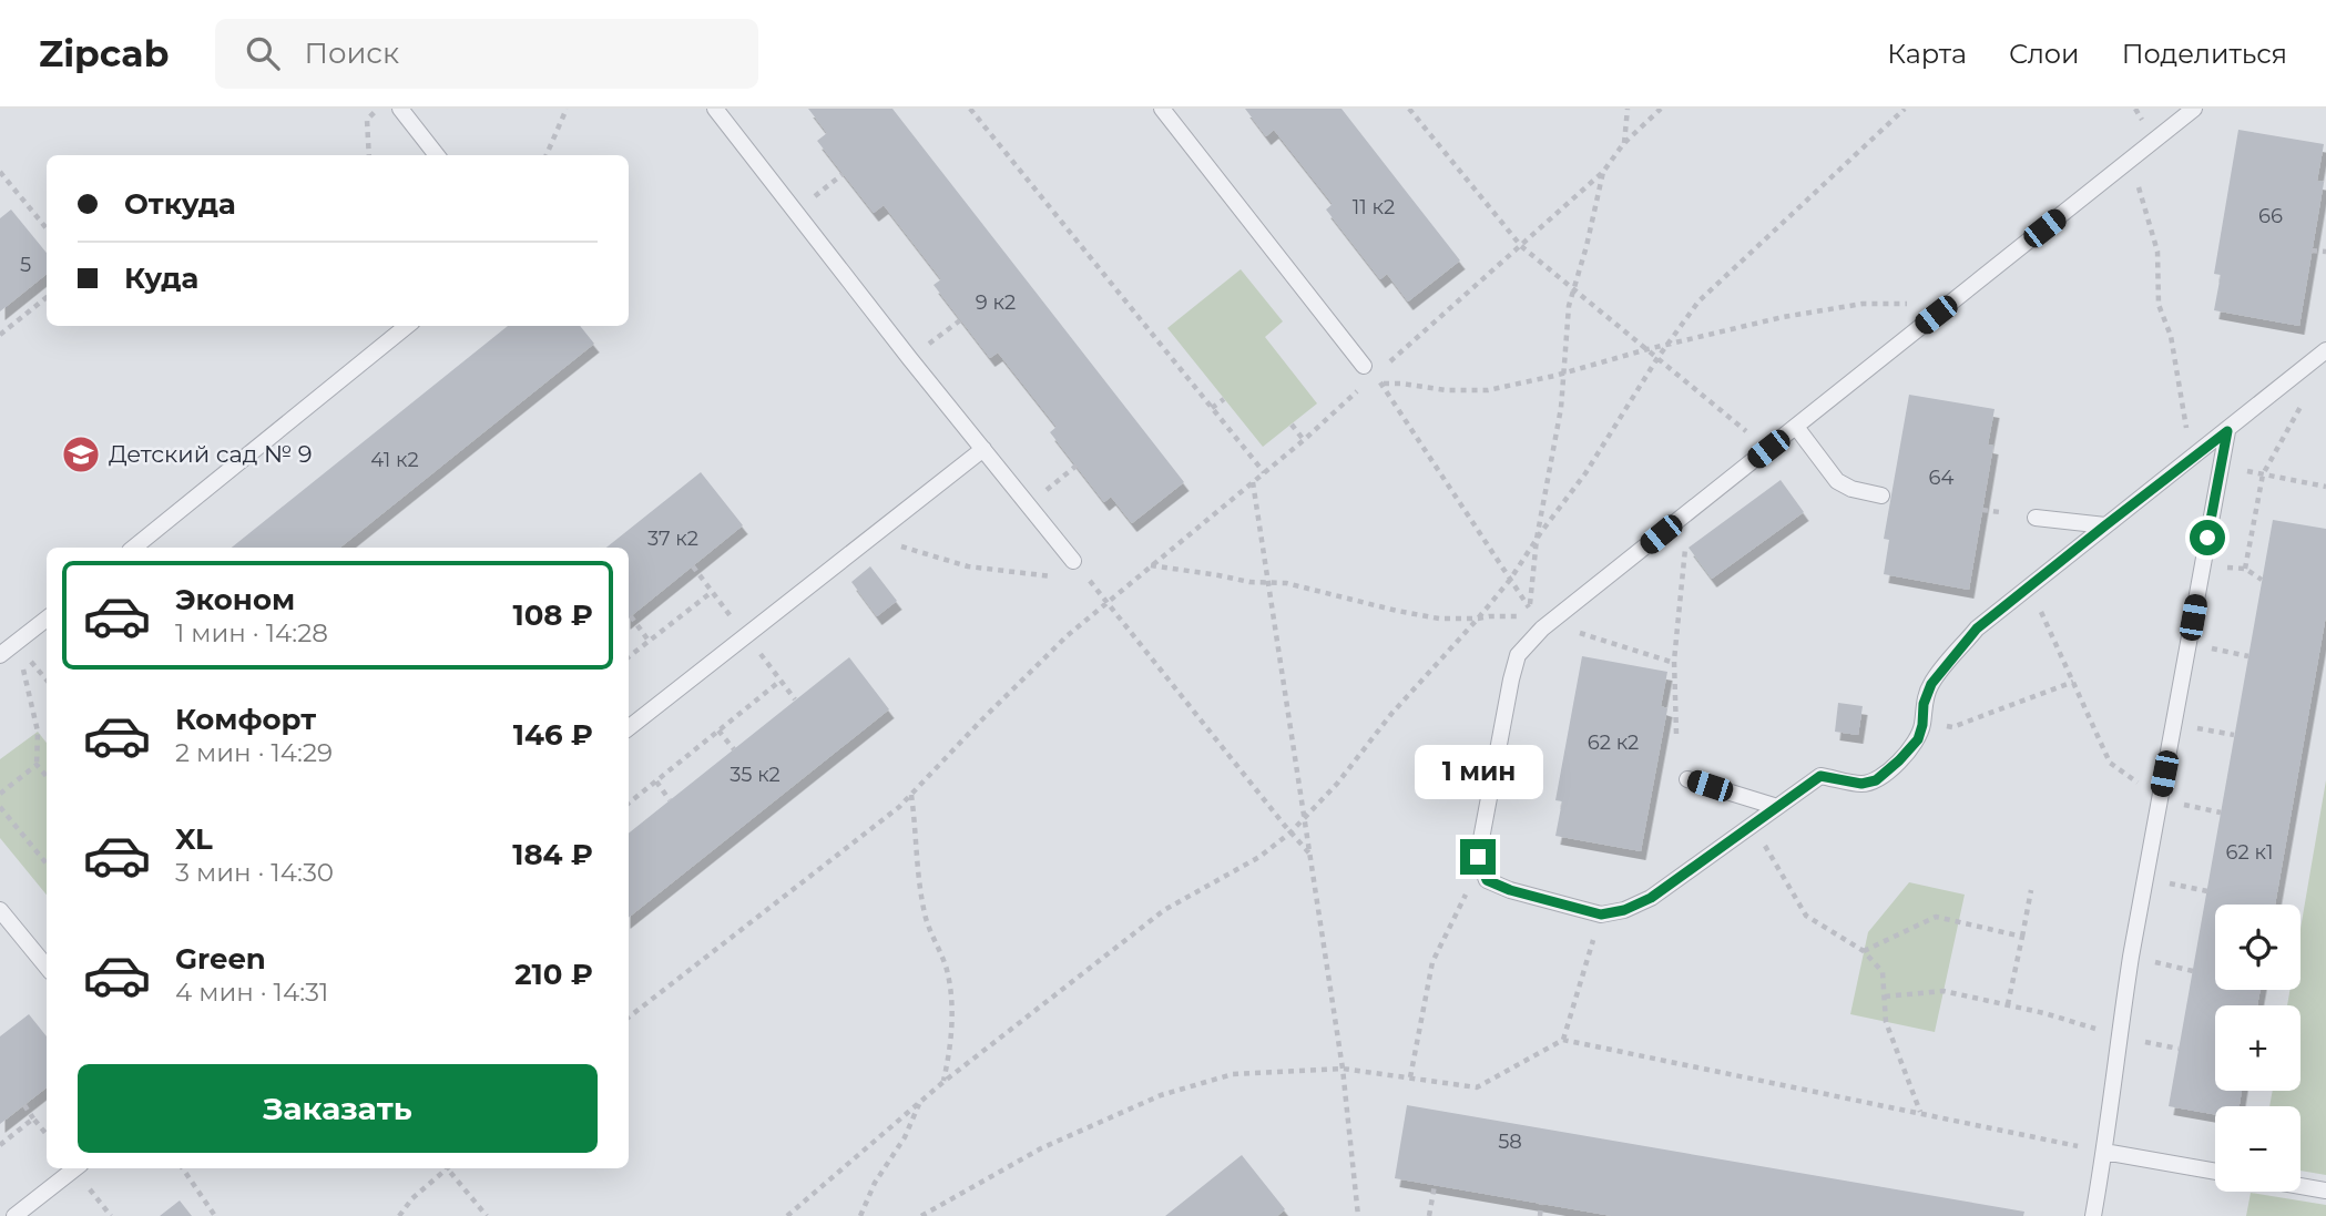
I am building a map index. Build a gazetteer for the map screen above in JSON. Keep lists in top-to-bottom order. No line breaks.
{"places":{"school or university":["Детский сад № 9"]},"house_numbers":["11 к2","66","5","9 к2","41 к2","64","37 к2","62 к2","35 к2","62 к1","58"],"page":{"header":"Zipcab","search":"Поиск","nav":["Карта","Слои","Поделиться"],"banner":["Откуда","Куда"],"list":[{"name":"Эконом","note":"1 мин · 14:28","value":"108 ₽"},{"name":"Комфорт","note":"2 мин · 14:29","value":"146 ₽"},{"name":"XL","note":"3 мин · 14:30","value":"184 ₽"},{"name":"Green","note":"4 мин · 14:31","value":"210 ₽"}],"bubble":"1 мин","map_buttons":["+","−"],"buttons":"Заказать"}}
